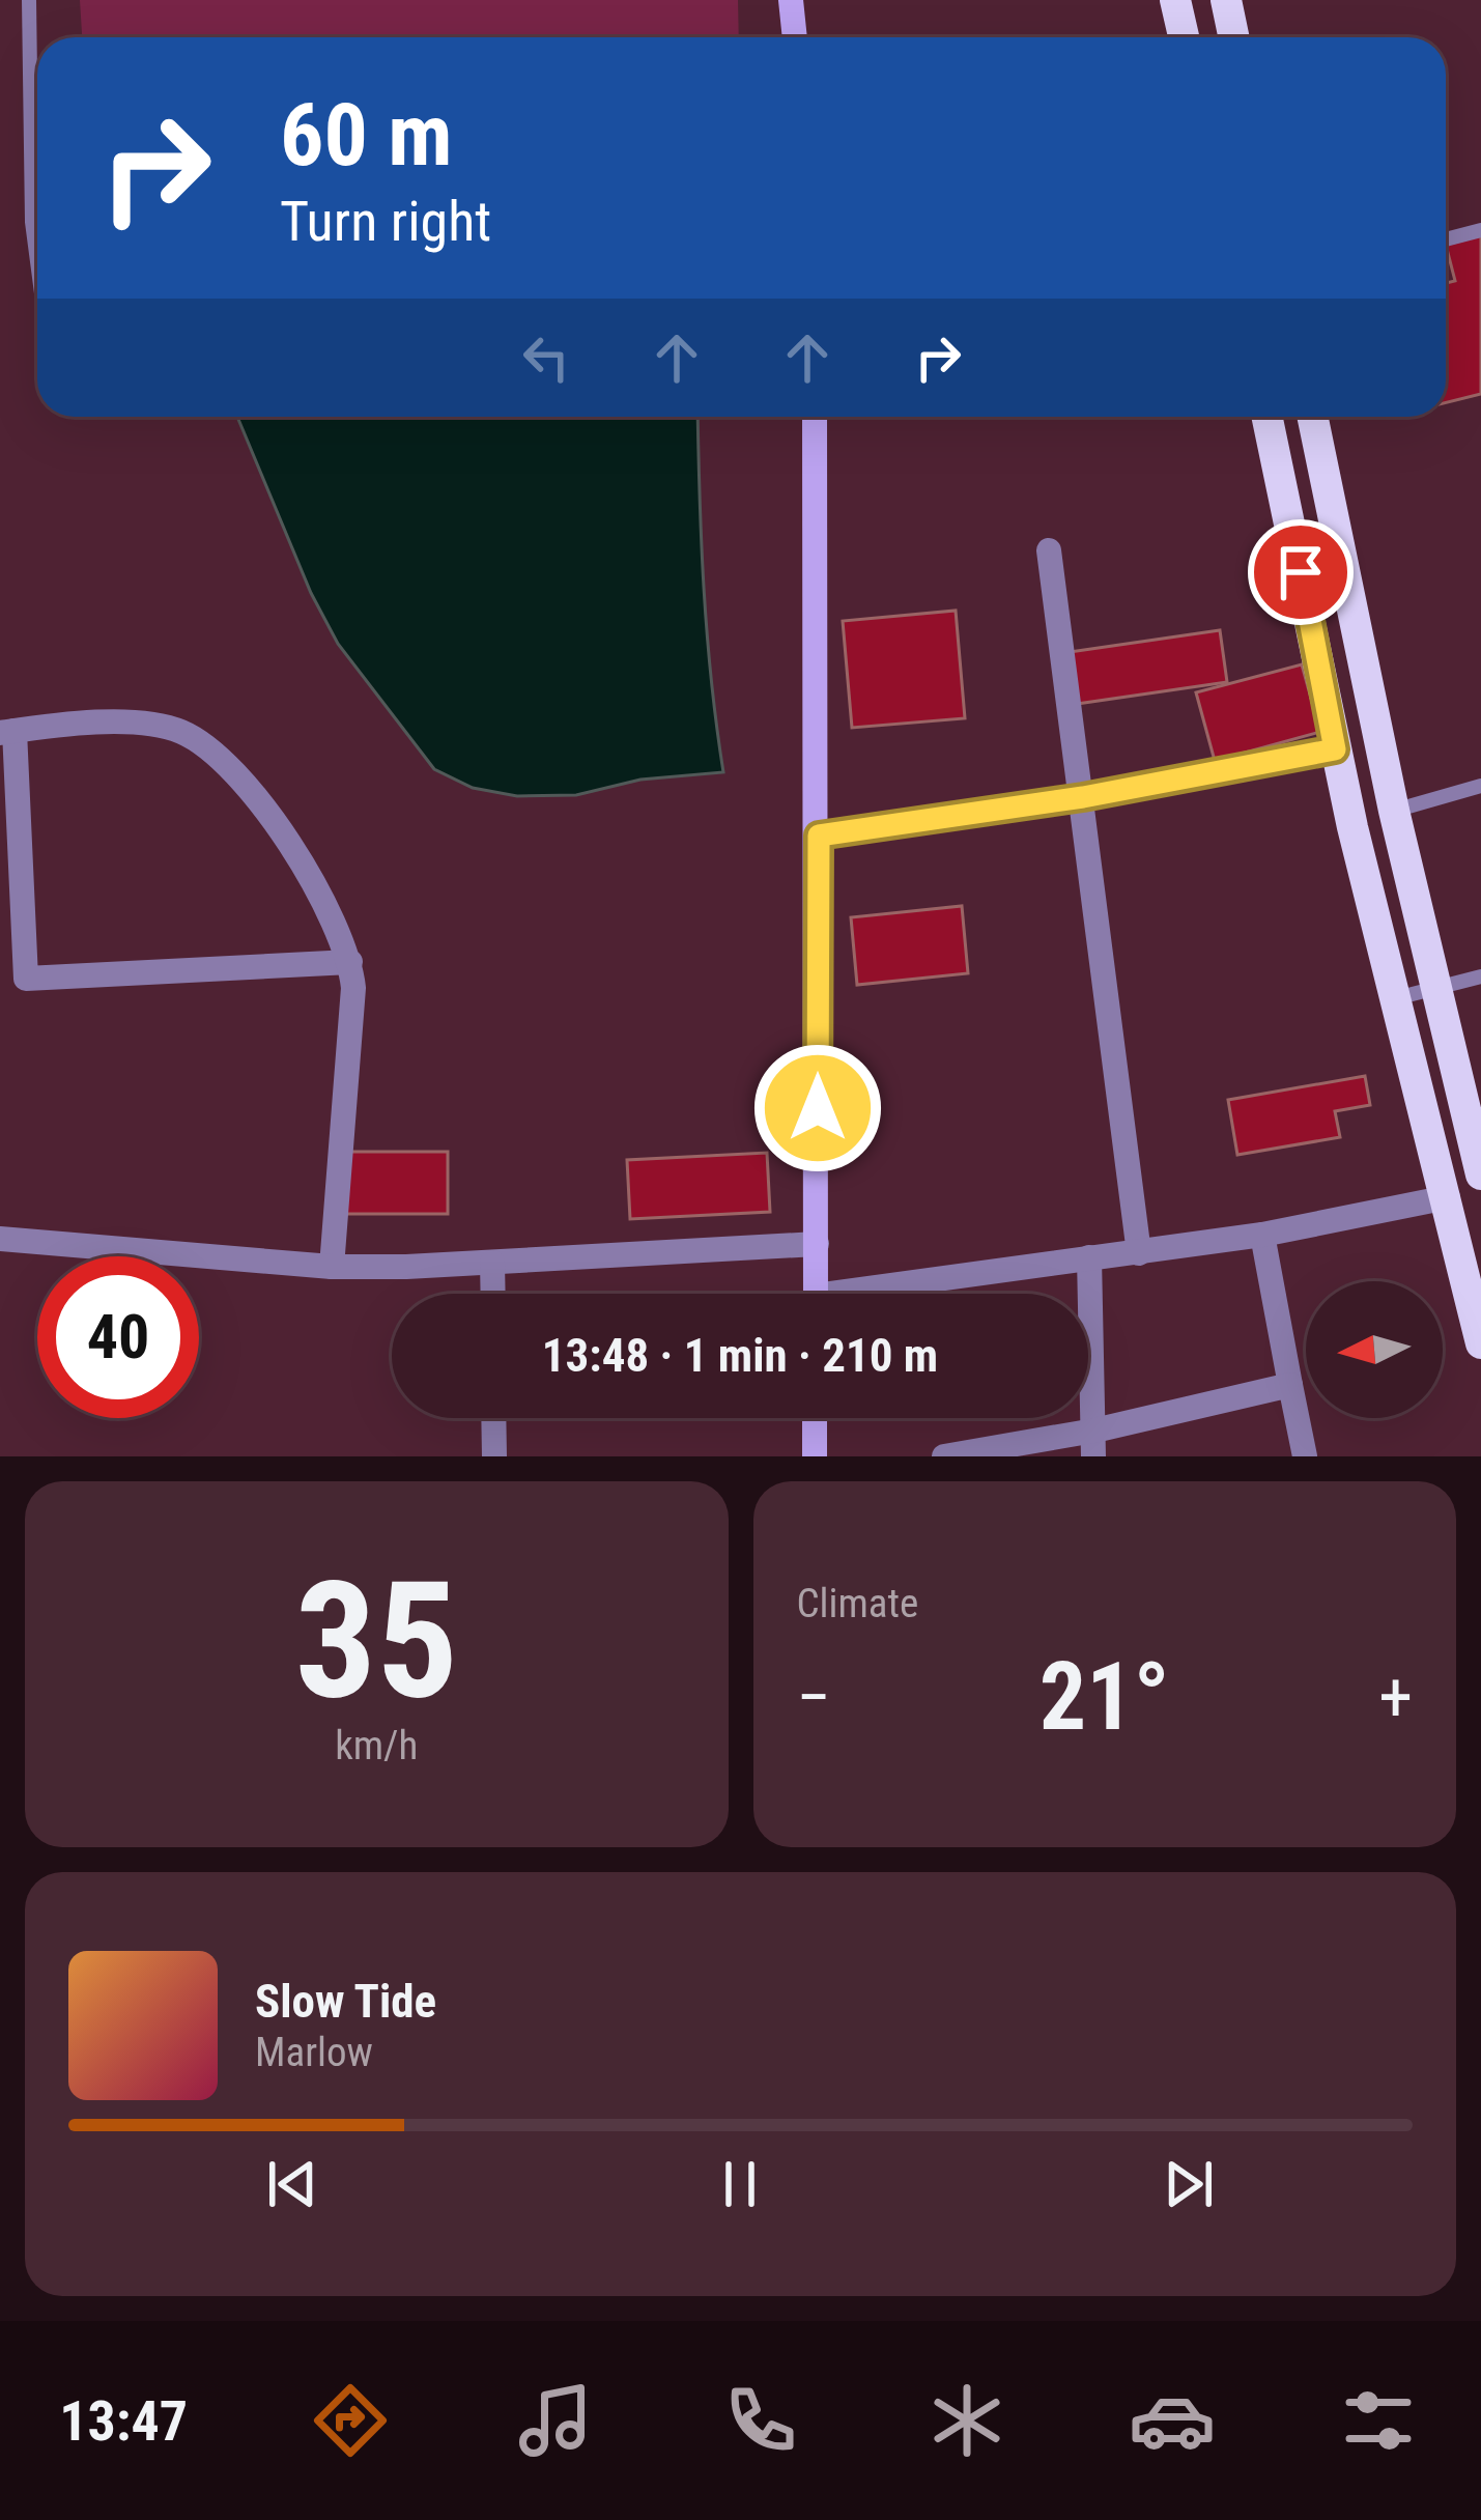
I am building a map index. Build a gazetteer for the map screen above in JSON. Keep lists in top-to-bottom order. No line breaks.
{"north":"left","page":{"turn":["60 m","Turn right"],"limit":"40","trip":"13:48 · 1 min · 210 m","tile":[["35","km/h"],"Climate"],"heat":["−","21°","+"],"song":["Slow Tide","Marlow"],"tabs":"13:47"}}
